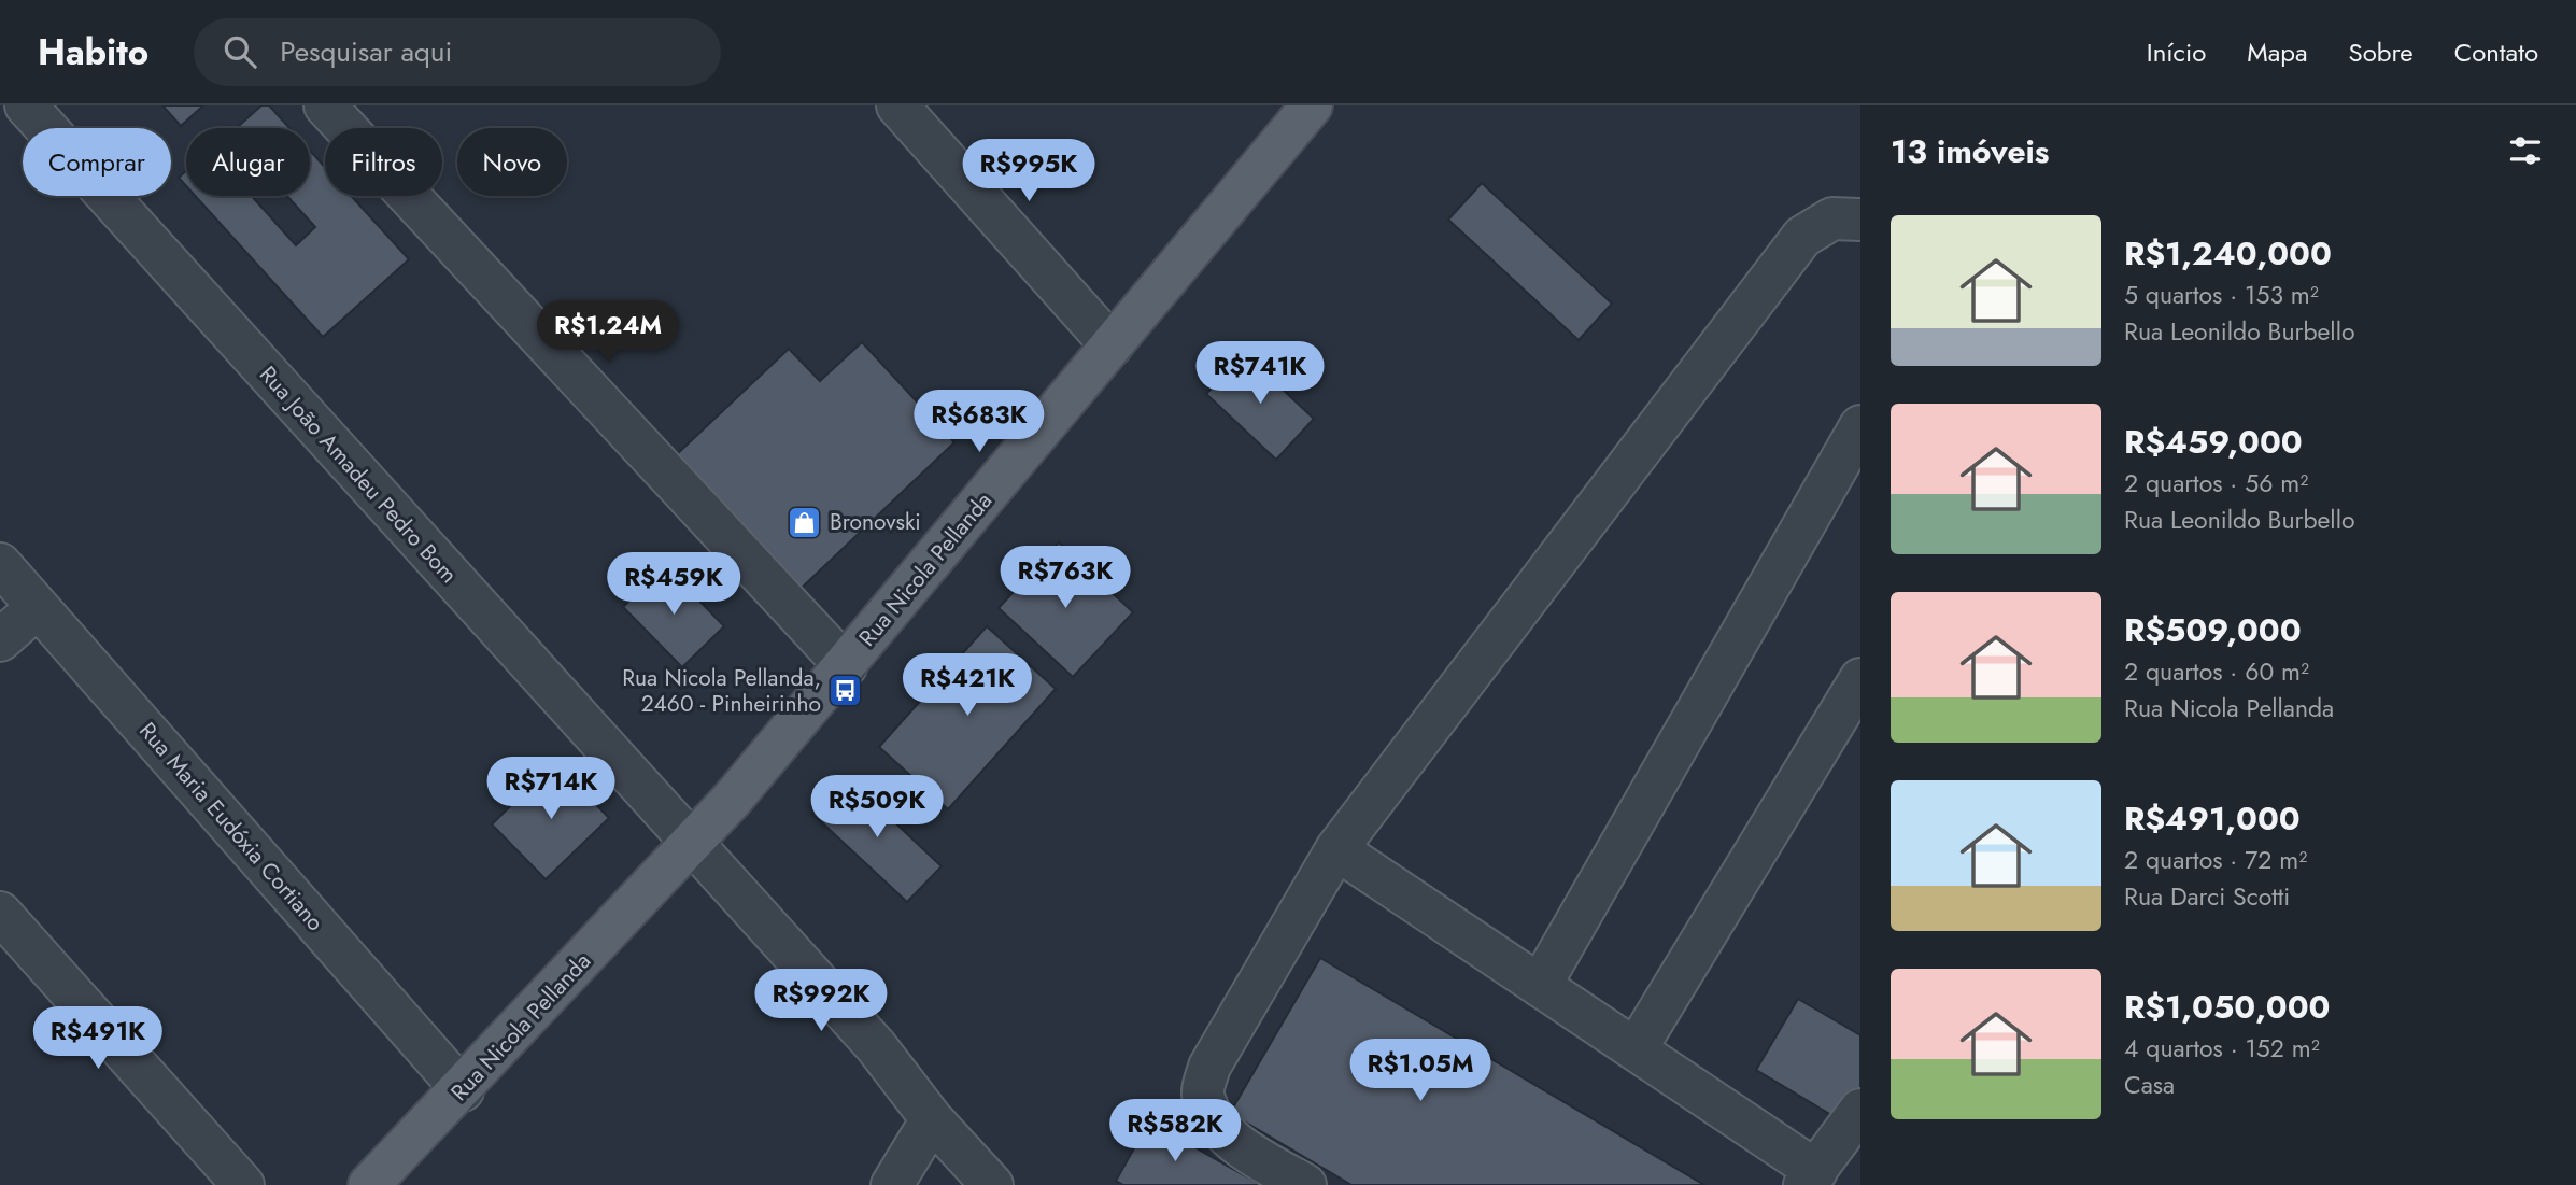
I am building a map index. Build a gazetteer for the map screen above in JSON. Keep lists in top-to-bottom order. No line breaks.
{"streets":{"main road":["Rua Nicola Pellanda"],"street":["Rua João Amadeu Pedro Bom","Rua Maria Eudóxia Cortiano"]},"crossings":[["Rua João Amadeu Pedro Bom","Rua Nicola Pellanda"],["Rua Nicola Pellanda","Rua Maria Eudóxia Cortiano"]],"places":{"shop":["Bronovski"],"bus stop":["Rua Nicola Pellanda, 2460 - Pinheirinho"]},"page":{"header":"Habito","search":"Pesquisar aqui","nav":["Início","Mapa","Sobre","Contato"],"heading":"13 imóveis","chip":["Comprar","Alugar","Filtros","Novo"],"price":["R$995K","R$1.24M","R$741K","R$683K","R$763K","R$459K","R$421K","R$714K","R$509K","R$992K","R$491K","R$1.05M","R$582K"],"list":[{"name":"R$1,240,000","note":"5 quartos · 153 m² · Rua Leonildo Burbello"},{"name":"R$459,000","note":"2 quartos · 56 m² · Rua Leonildo Burbello"},{"name":"R$509,000","note":"2 quartos · 60 m² · Rua Nicola Pellanda"},{"name":"R$491,000","note":"2 quartos · 72 m² · Rua Darci Scotti"},{"name":"R$1,050,000","note":"4 quartos · 152 m² · Casa"}]}}
